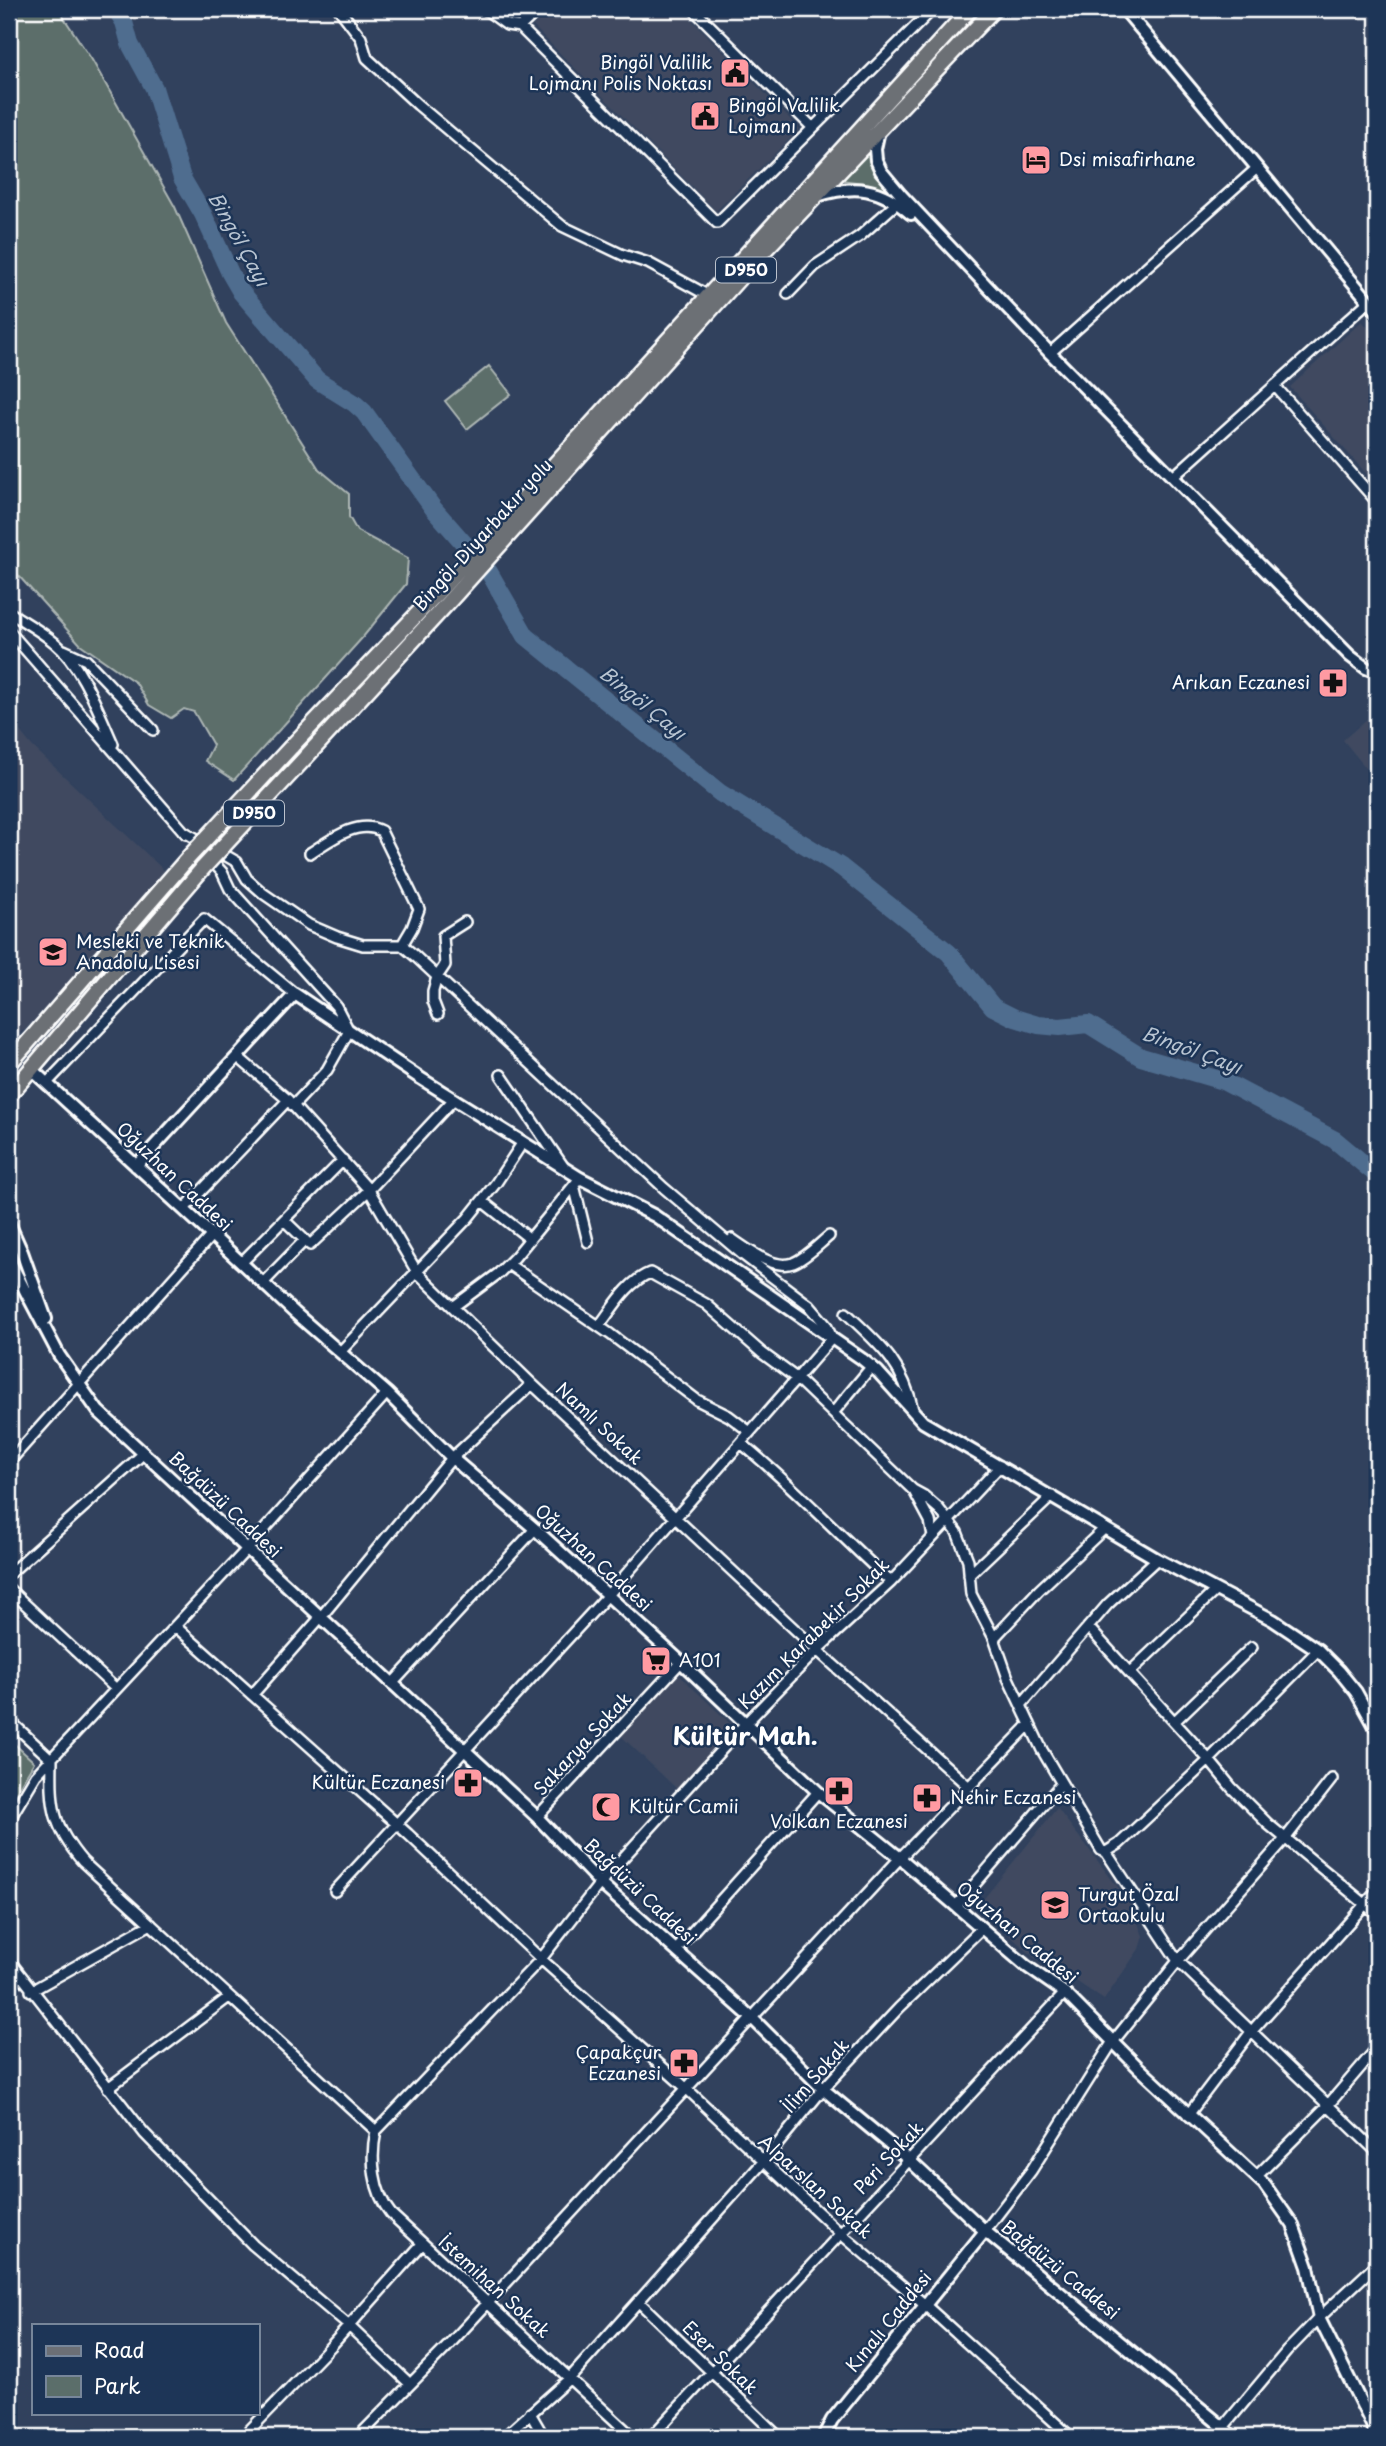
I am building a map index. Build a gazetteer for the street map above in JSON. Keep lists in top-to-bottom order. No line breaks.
{"streets":{"main road":["D950","Bingöl-Diyarbakır yolu"],"street":["Oğuzhan Caddesi","Namlı Sokak","Bağdüzü Caddesi","Kazım Karabekir Sokak","Sakarya Sokak","İlim Sokak","Peri Sokak","Alparslan Sokak","İstemihan Sokak","Kınalı Caddesi","Eser Sokak"]},"crossings":[["Bingöl-Diyarbakır yolu","Oğuzhan Caddesi"],["Oğuzhan Caddesi","Kazım Karabekir Sokak"],["Oğuzhan Caddesi","Sakarya Sokak"],["Oğuzhan Caddesi","İlim Sokak"],["Oğuzhan Caddesi","Peri Sokak"],["Namlı Sokak","Kazım Karabekir Sokak"],["Bağdüzü Caddesi","Kazım Karabekir Sokak"],["Bağdüzü Caddesi","Sakarya Sokak"],["Bağdüzü Caddesi","İlim Sokak"],["Bağdüzü Caddesi","Peri Sokak"],["Bağdüzü Caddesi","Kınalı Caddesi"],["Kazım Karabekir Sokak","Alparslan Sokak"],["Kazım Karabekir Sokak","İstemihan Sokak"],["İlim Sokak","Alparslan Sokak"],["İlim Sokak","İstemihan Sokak"],["İlim Sokak","Eser Sokak"],["Peri Sokak","Alparslan Sokak"],["Peri Sokak","Eser Sokak"],["Alparslan Sokak","Kınalı Caddesi"]],"districts":["Kültür Mah."],"water":["Bingöl Çayı"],"places":{"public building":["Bingöl Valilik Lojmanı Polis Noktası","Bingöl Valilik Lojmanı"],"hotel":["Dsi misafirhane"],"pharmacy":["Arıkan Eczanesi","Kültür Eczanesi","Volkan Eczanesi","Nehir Eczanesi","Çapakçur Eczanesi"],"school or university":["Mesleki ve Teknik Anadolu Lisesi","Turgut Özal Ortaokulu"],"supermarket":["A101"],"mosque":["Kültür Camii"]},"legend":["Road","Park"]}
